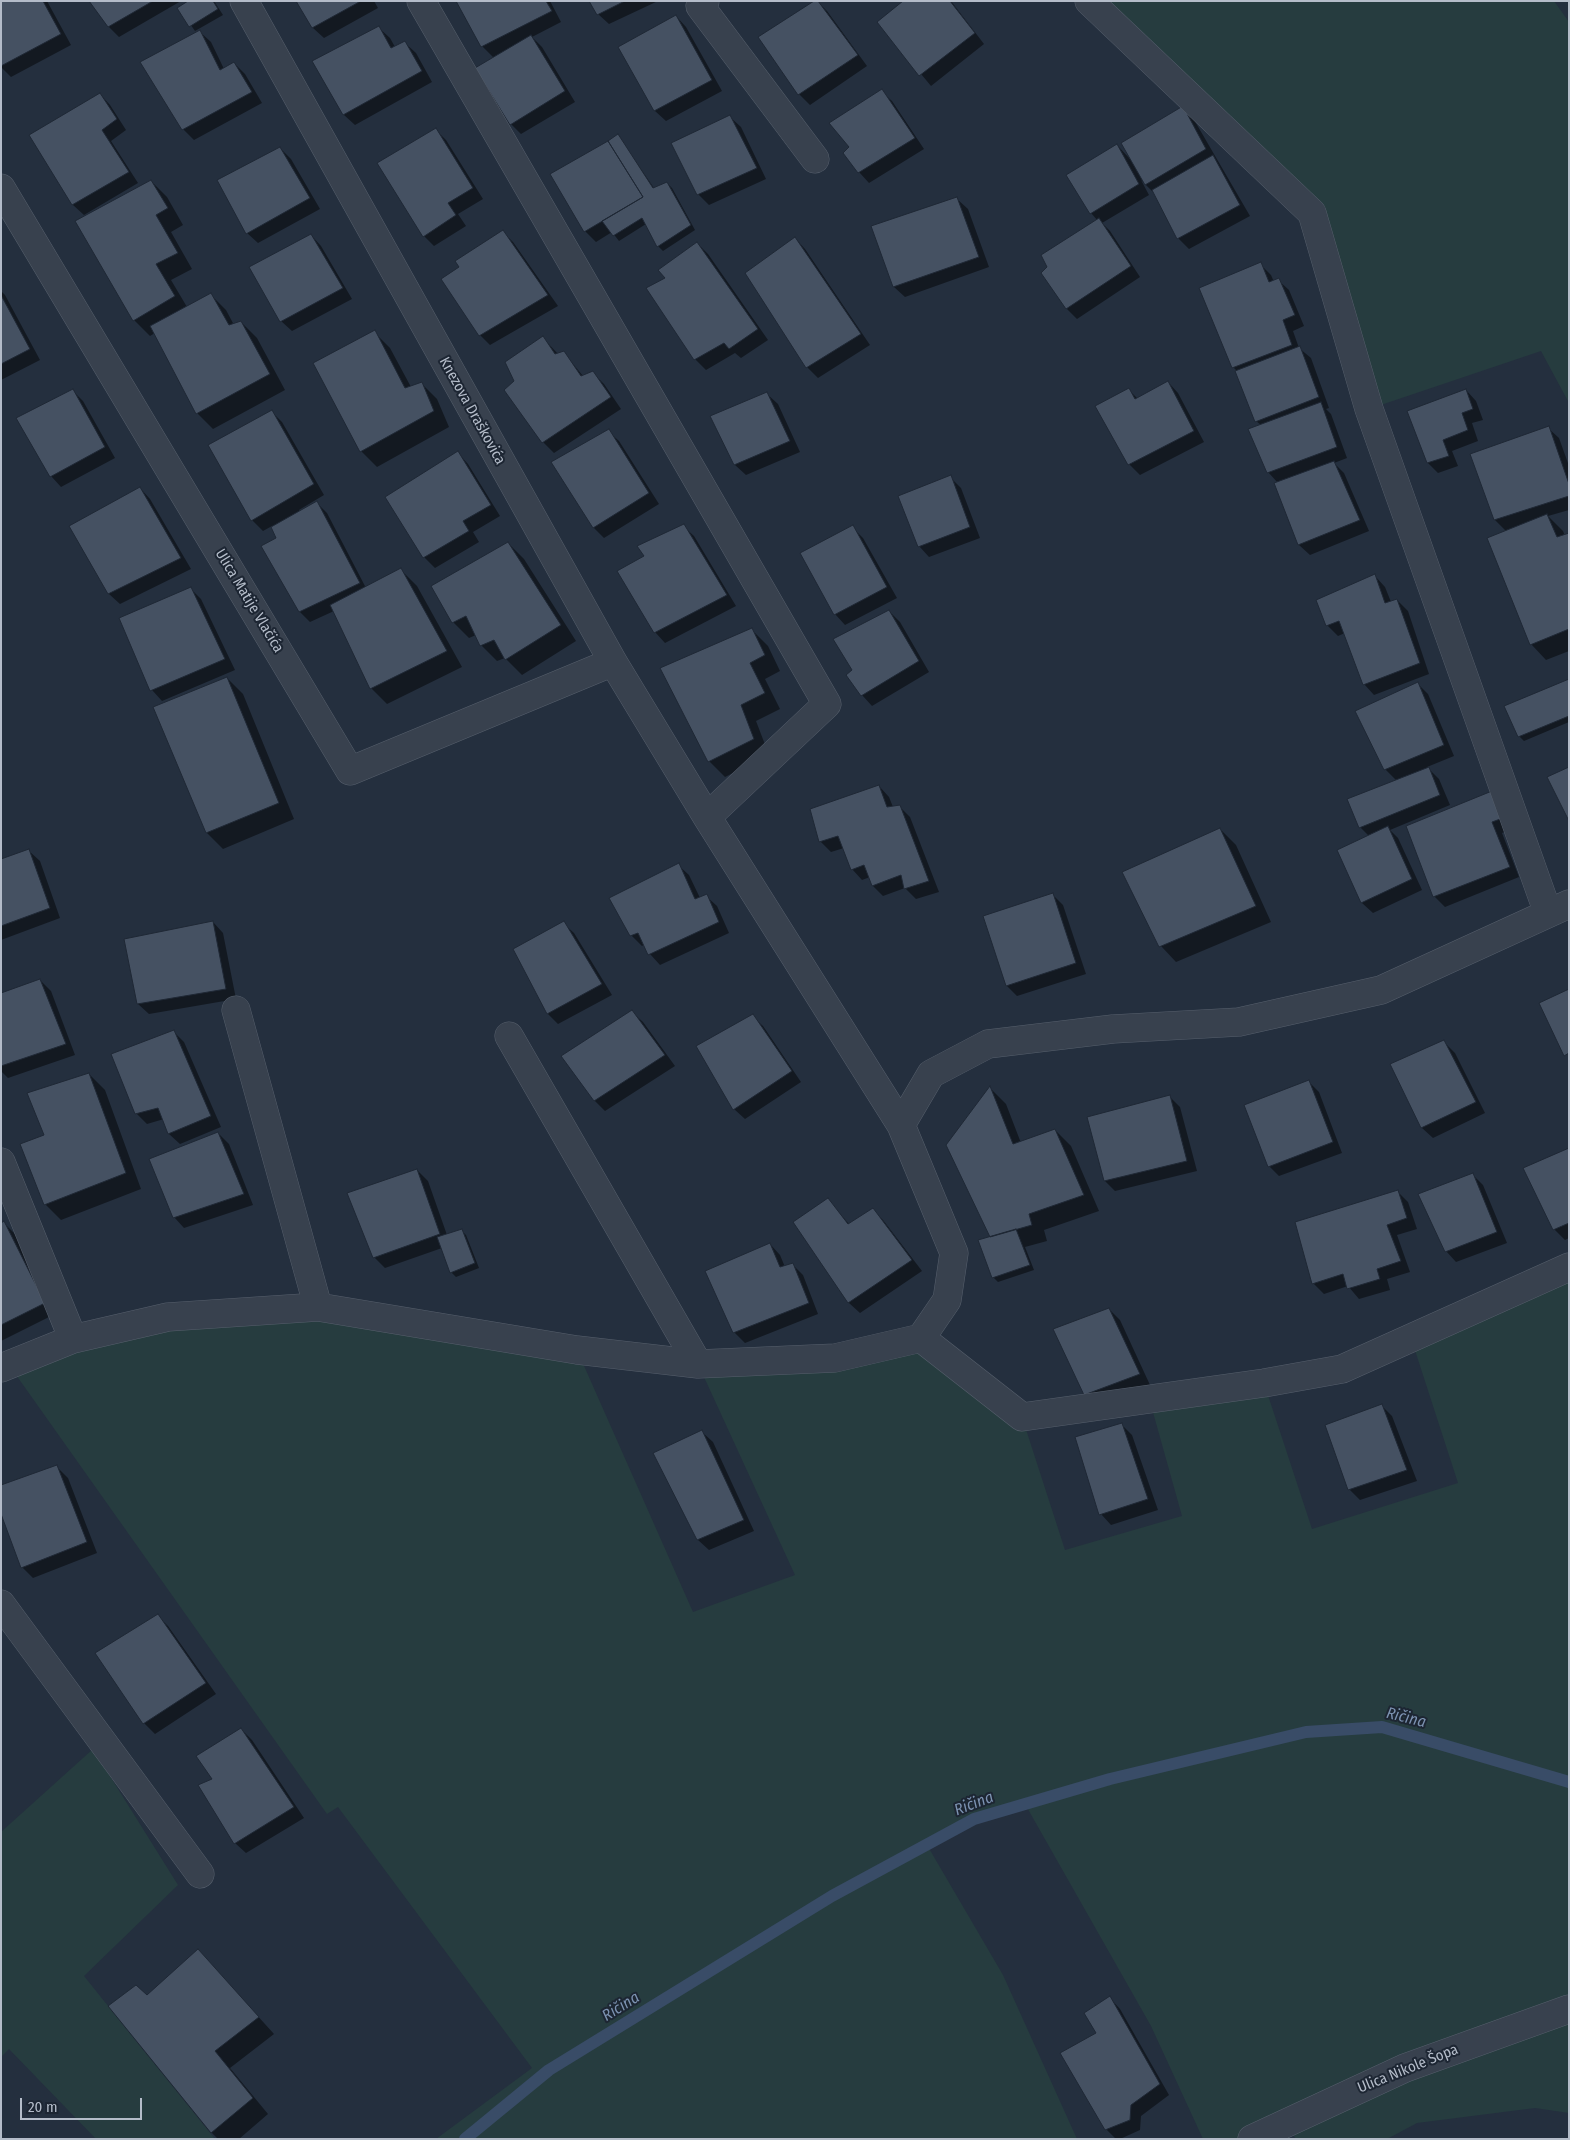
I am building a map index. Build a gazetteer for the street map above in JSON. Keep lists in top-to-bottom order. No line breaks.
{"streets":{"street":["Knezova Draškovića","Ulica Matije Vlačića","Ulica Nikole Šopa"]},"crossings":[["Knezova Draškovića","Ulica Matije Vlačića"]],"water":["Ričina"],"scale_bar":"20 m"}
